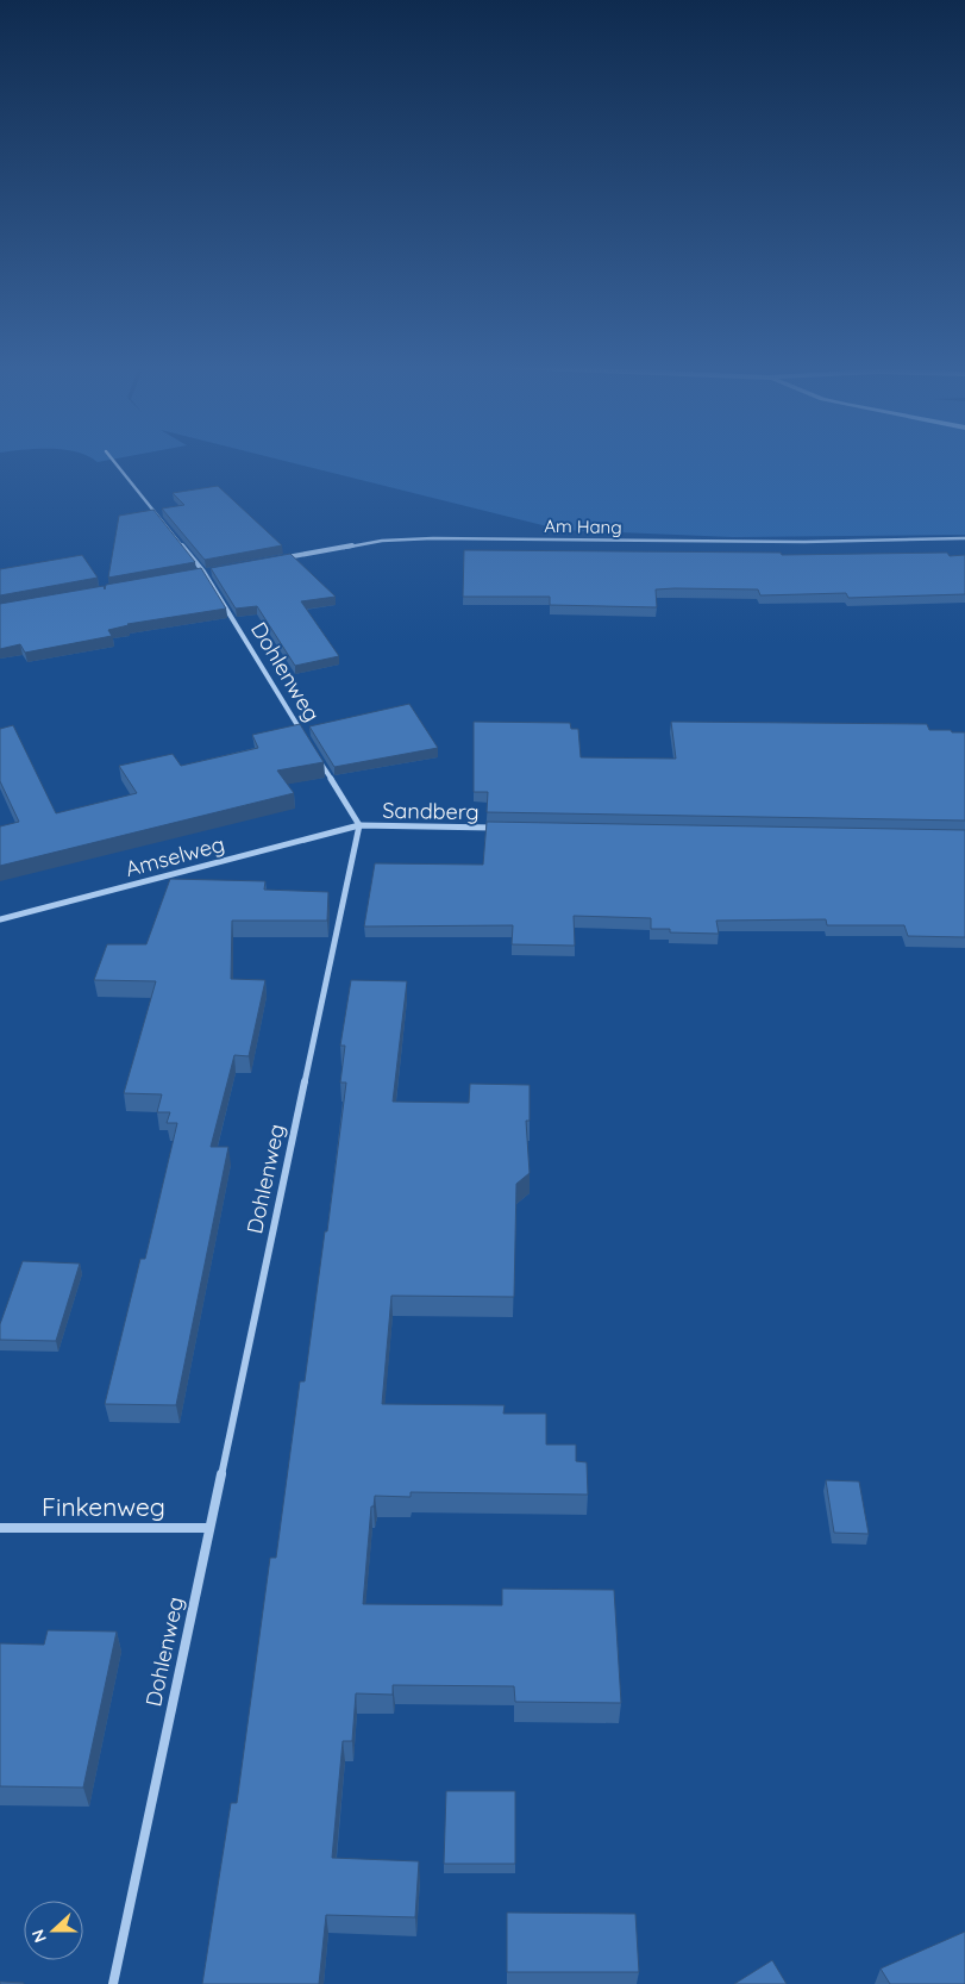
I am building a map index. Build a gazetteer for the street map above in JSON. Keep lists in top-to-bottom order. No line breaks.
{"streets":{"street":["Am Hang","Dohlenweg","Sandberg","Amselweg","Finkenweg"]},"crossings":[["Dohlenweg","Sandberg"],["Dohlenweg","Amselweg"],["Dohlenweg","Finkenweg"],["Sandberg","Amselweg"]],"north":"left"}
